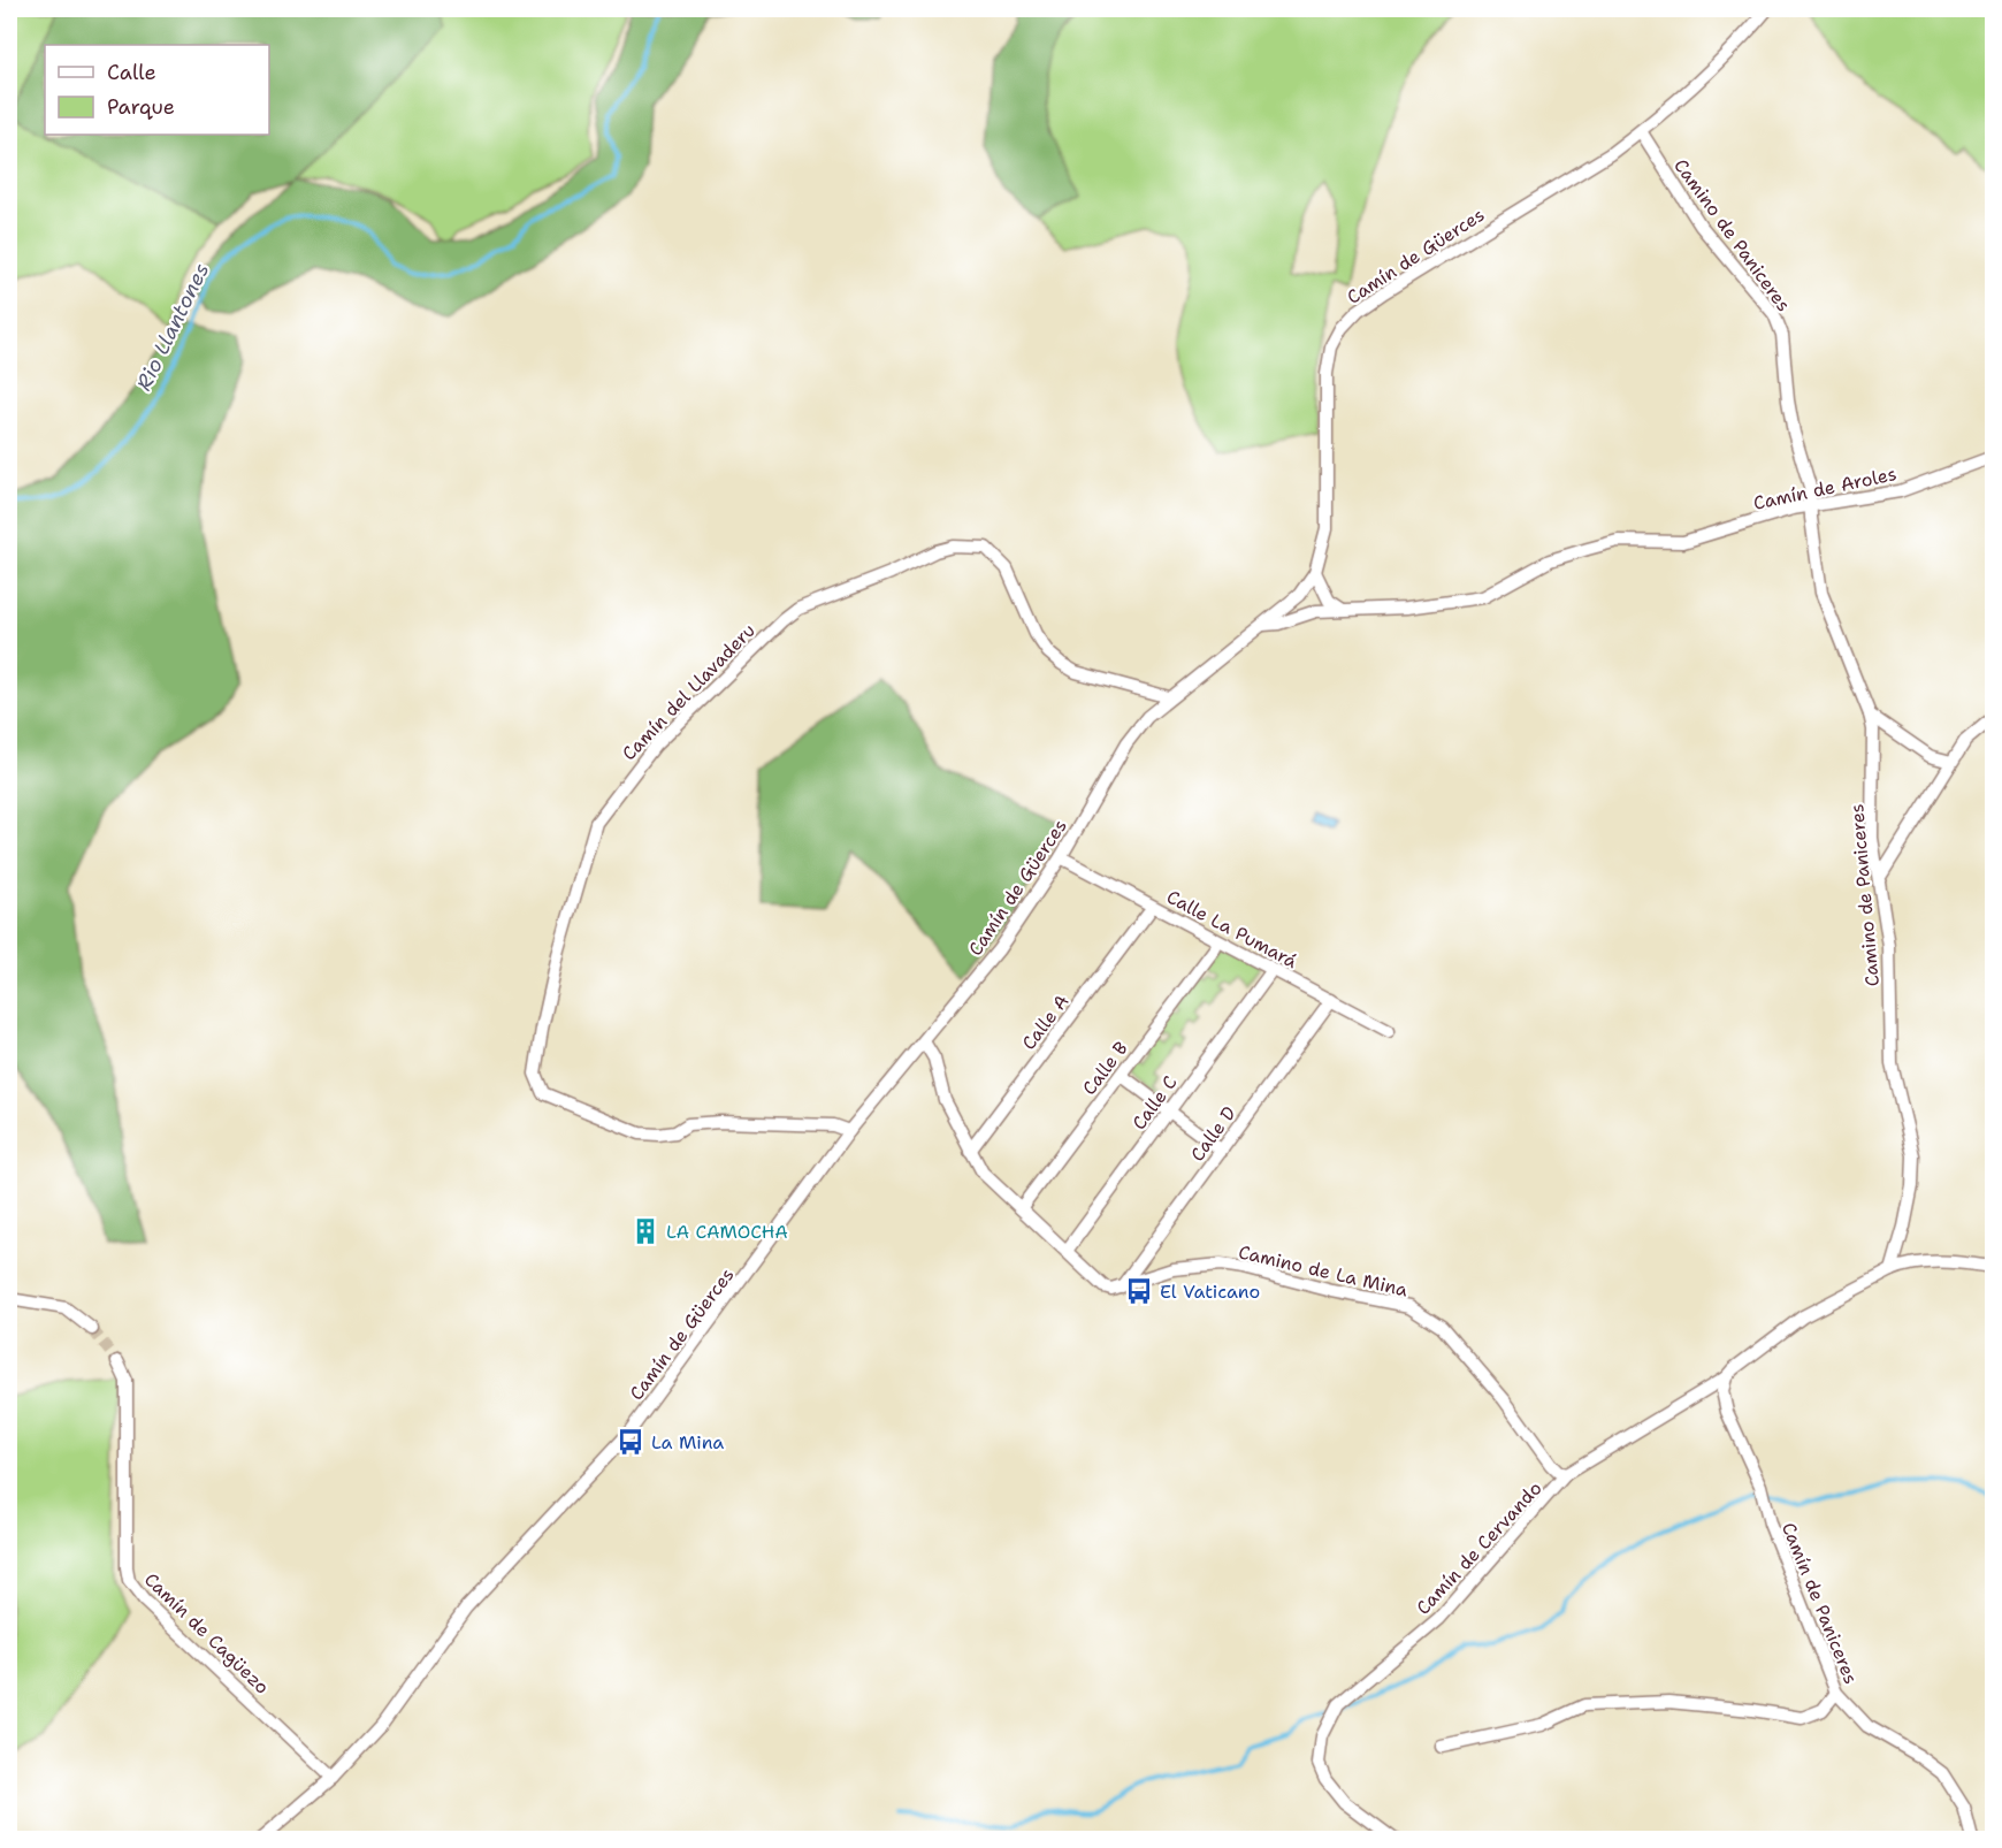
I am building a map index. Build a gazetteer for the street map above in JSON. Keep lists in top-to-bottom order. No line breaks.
{"streets":{"street":["Camino de Paniceres","Camín de Güerces","Camín de Aroles","Camín del Llavaderu","Calle La Pumará","Calle A","Calle B","Calle C","Calle D","Camino de La Mina","Camín de Cervando","Camín de Paniceres","Camín de Cagüezo"]},"crossings":[["Camino de Paniceres","Camín de Güerces"],["Camino de Paniceres","Camín de Aroles"],["Camín de Güerces","Camín de Aroles"],["Camín de Güerces","Camín del Llavaderu"],["Camín de Güerces","Calle La Pumará"],["Camín de Güerces","Camín de Cagüezo"],["Calle La Pumará","Calle D"],["Calle D","Camino de La Mina"],["Camino de La Mina","Camín de Cervando"],["Camín de Cervando","Camín de Paniceres"]],"water":["Rio Llantones"],"places":{"building":["LA CAMOCHA"],"bus stop":["El Vaticano","La Mina"]},"legend":["Calle","Parque"]}
